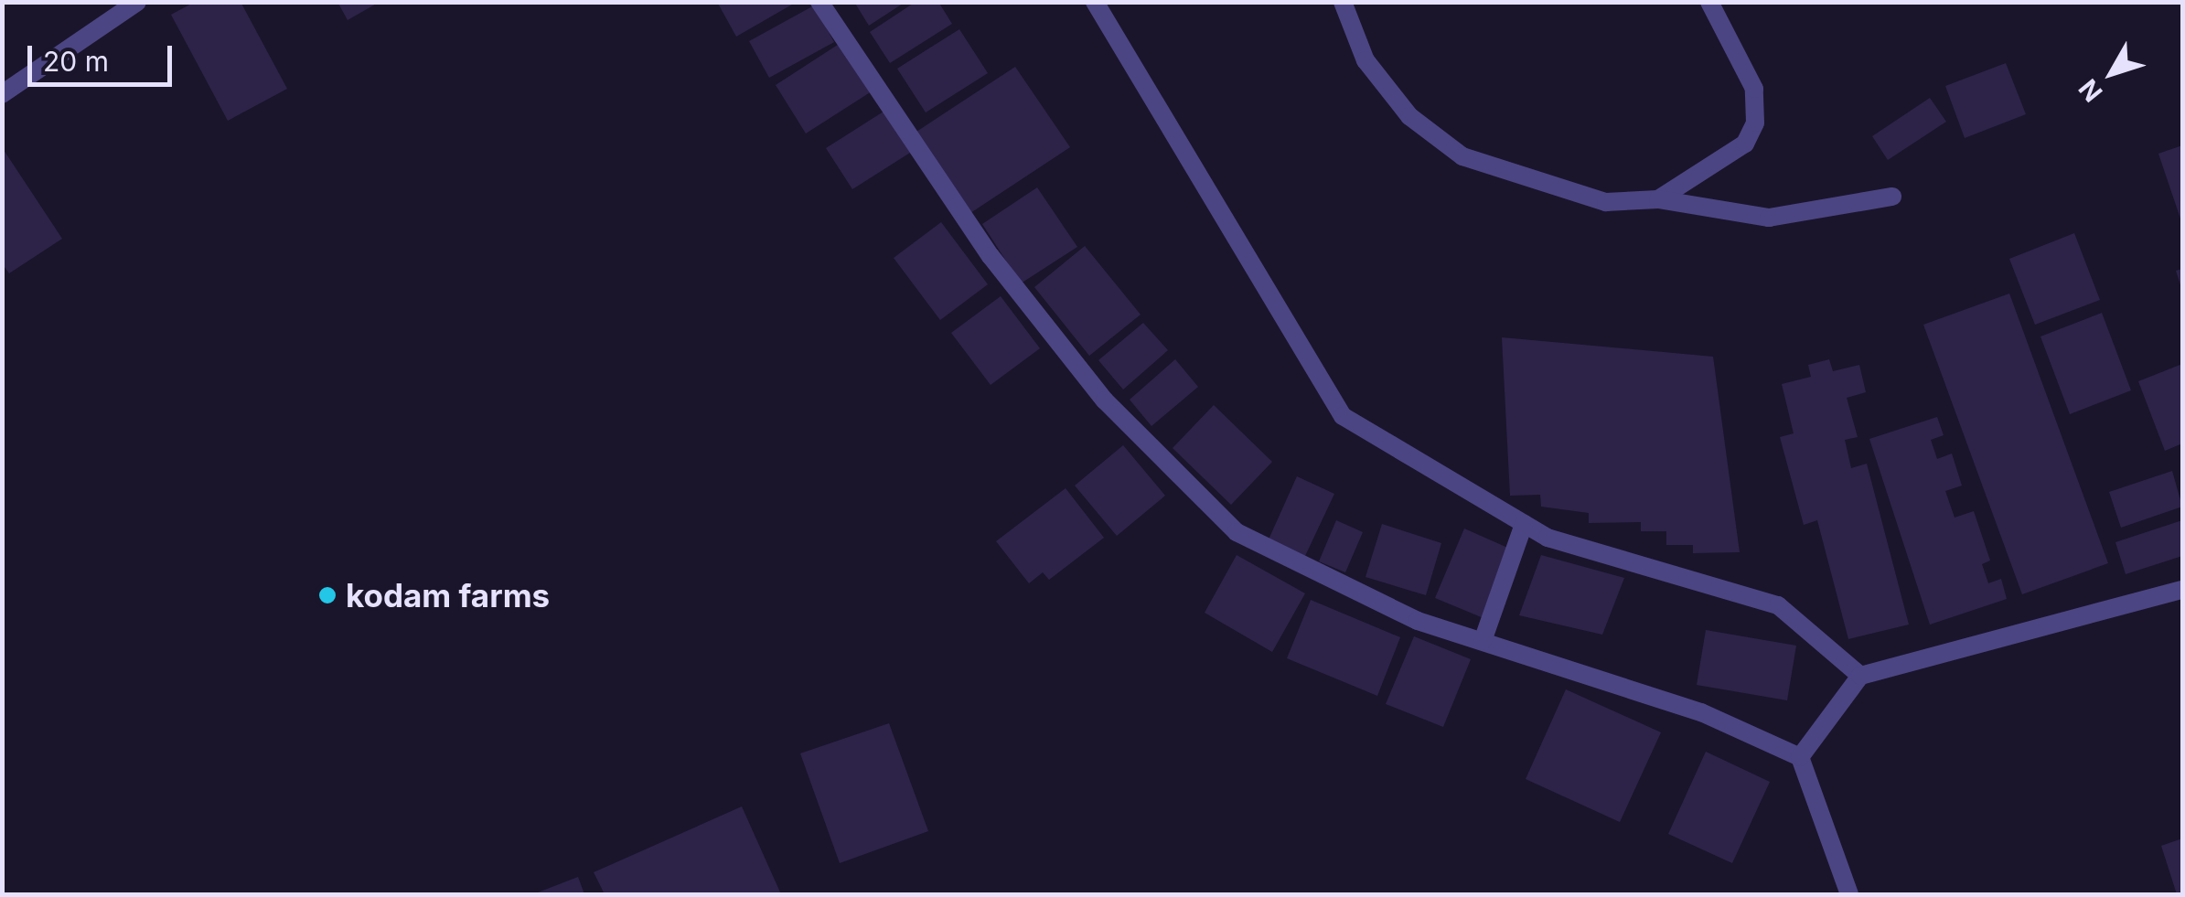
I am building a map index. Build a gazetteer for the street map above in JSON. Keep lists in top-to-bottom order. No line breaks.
{"places":["kodam farms"],"scale_bar":"20 m","north":"bottom left"}
